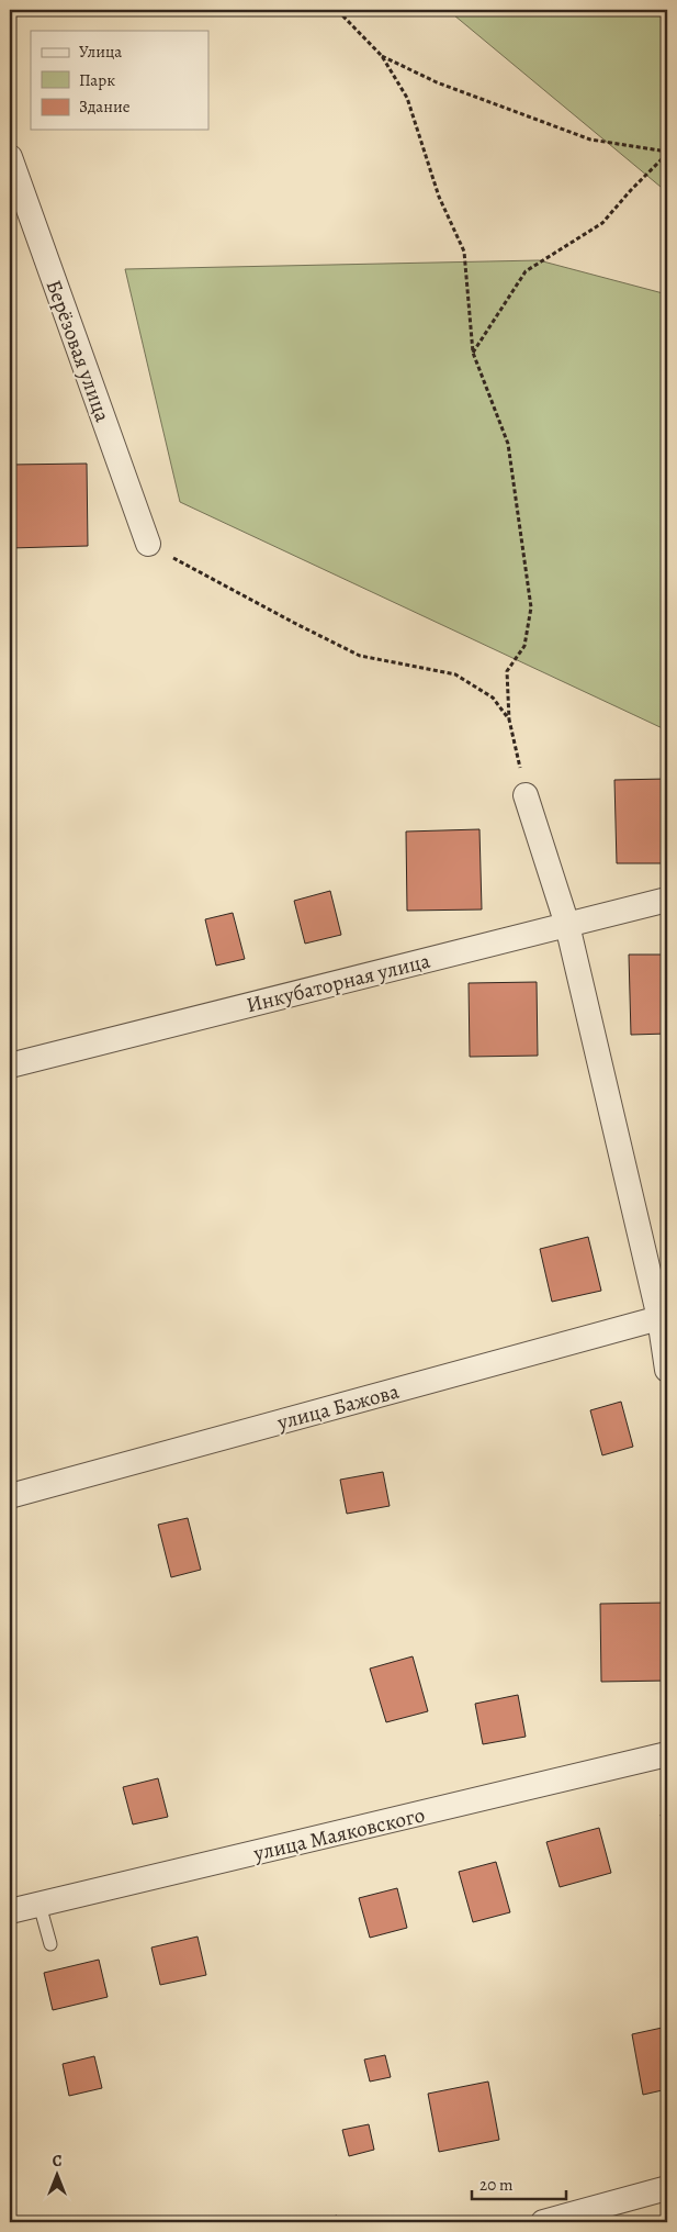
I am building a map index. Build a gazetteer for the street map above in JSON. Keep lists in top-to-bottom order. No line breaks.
{"streets":{"street":["Берёзовая улица","Инкубаторная улица","улица Бажова","улица Маяковского"]},"legend":["Улица","Парк","Здание"],"scale_bar":"20 m","north":"top"}
